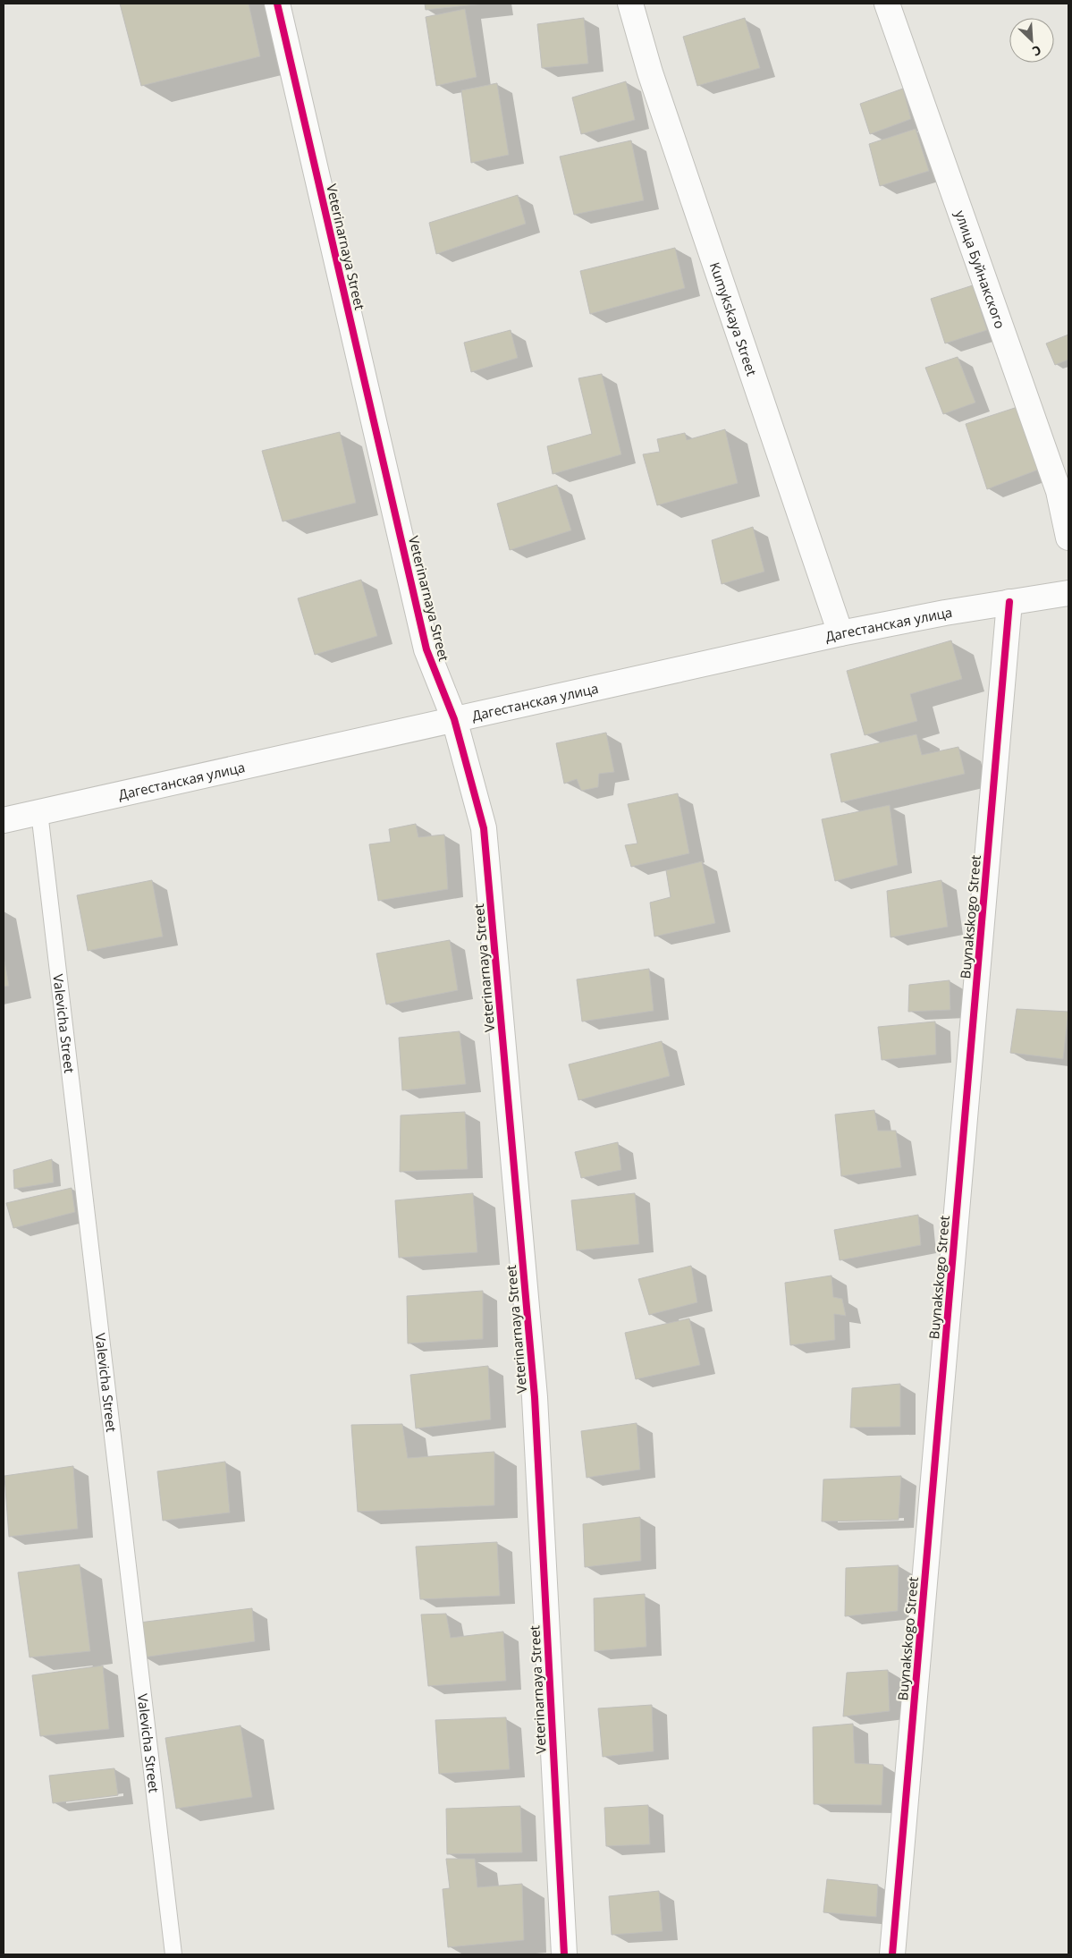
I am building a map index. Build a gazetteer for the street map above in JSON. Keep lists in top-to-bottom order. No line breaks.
{"streets":{"street":["Veterinarnaya Street","улица Буйнакского","Kumykskaya Street","Дагестанская улица","Buynakskogo Street"],"lane":["Valevicha Street"]},"crossings":[["Veterinarnaya Street","Дагестанская улица"],["Kumykskaya Street","Дагестанская улица"],["Дагестанская улица","Buynakskogo Street"],["Дагестанская улица","Valevicha Street"]],"north":"bottom right"}
